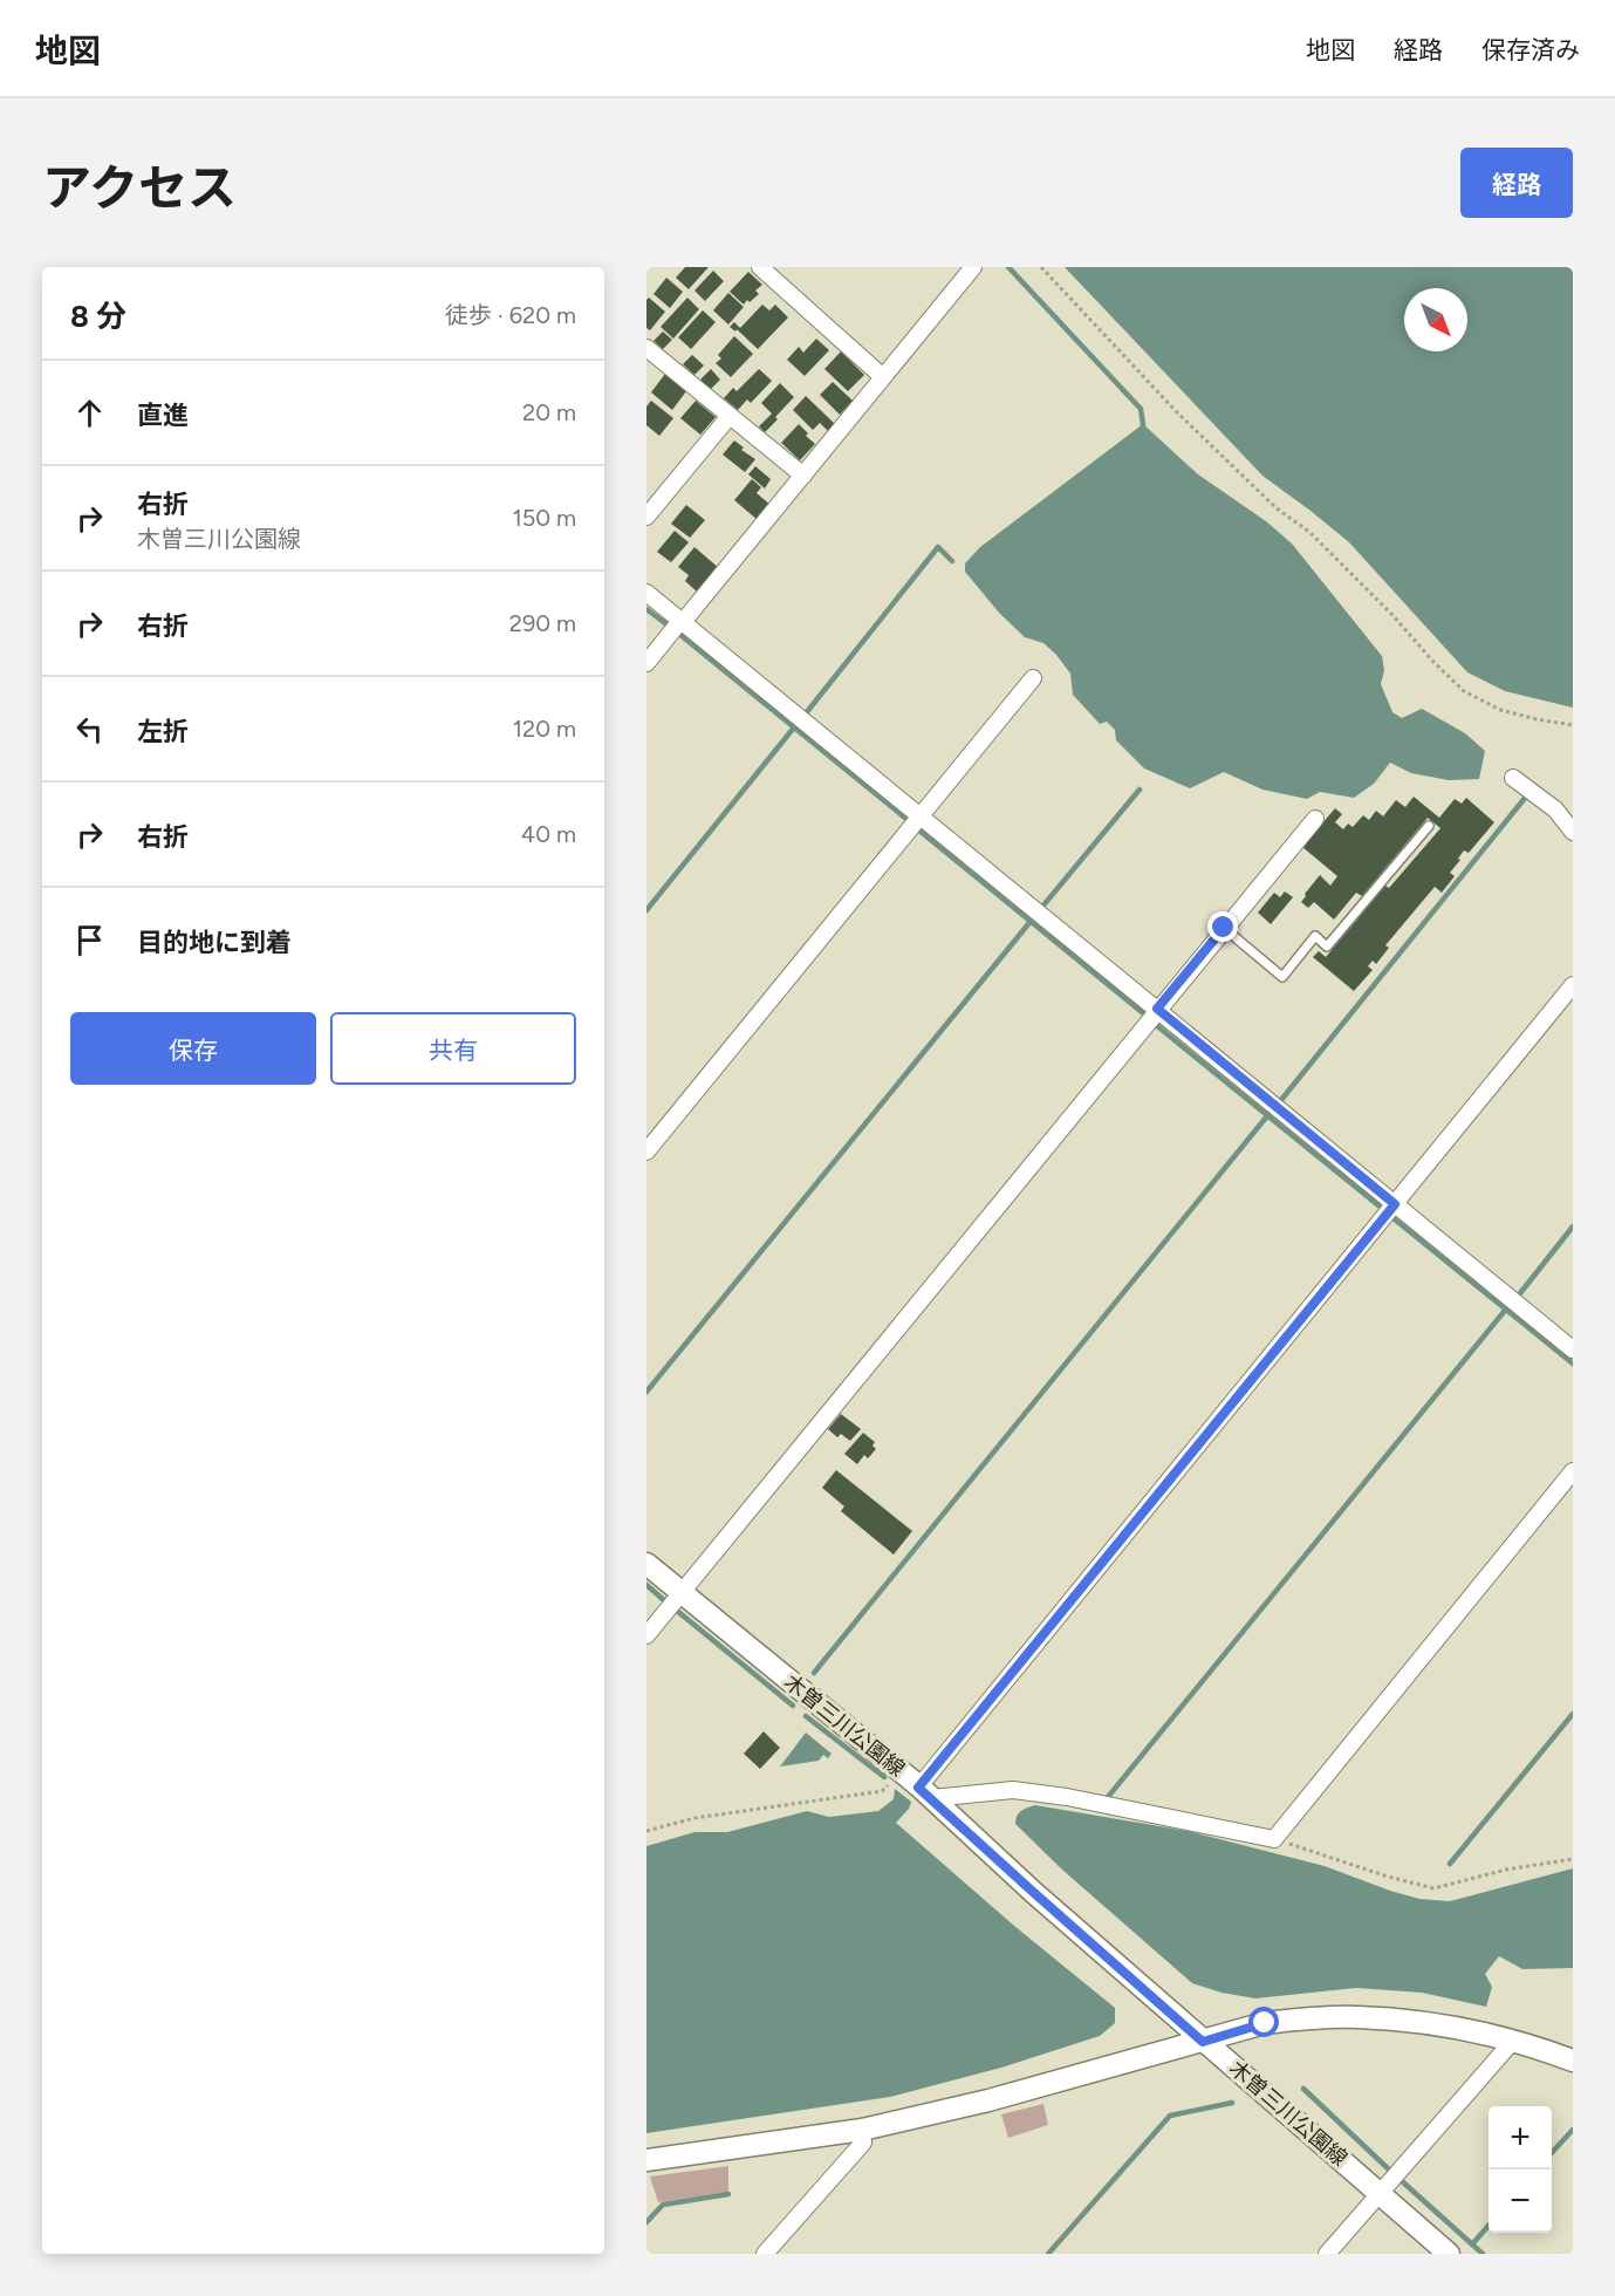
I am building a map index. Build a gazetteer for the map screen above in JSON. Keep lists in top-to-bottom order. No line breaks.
{"streets":{"main road":["木曽三川公園線"]},"north":"bottom right","page":{"header":"地図","nav":["地図","経路","保存済み"],"title":"アクセス","buttons":["経路",["保存","共有"]],"heading":["8 分","徒歩 · 620 m"],"list":[["直進","20 m"],["右折","木曽三川公園線","150 m"],["右折","290 m"],["左折","120 m"],["右折","40 m"],"目的地に到着"],"map_buttons":["+","−"]}}
